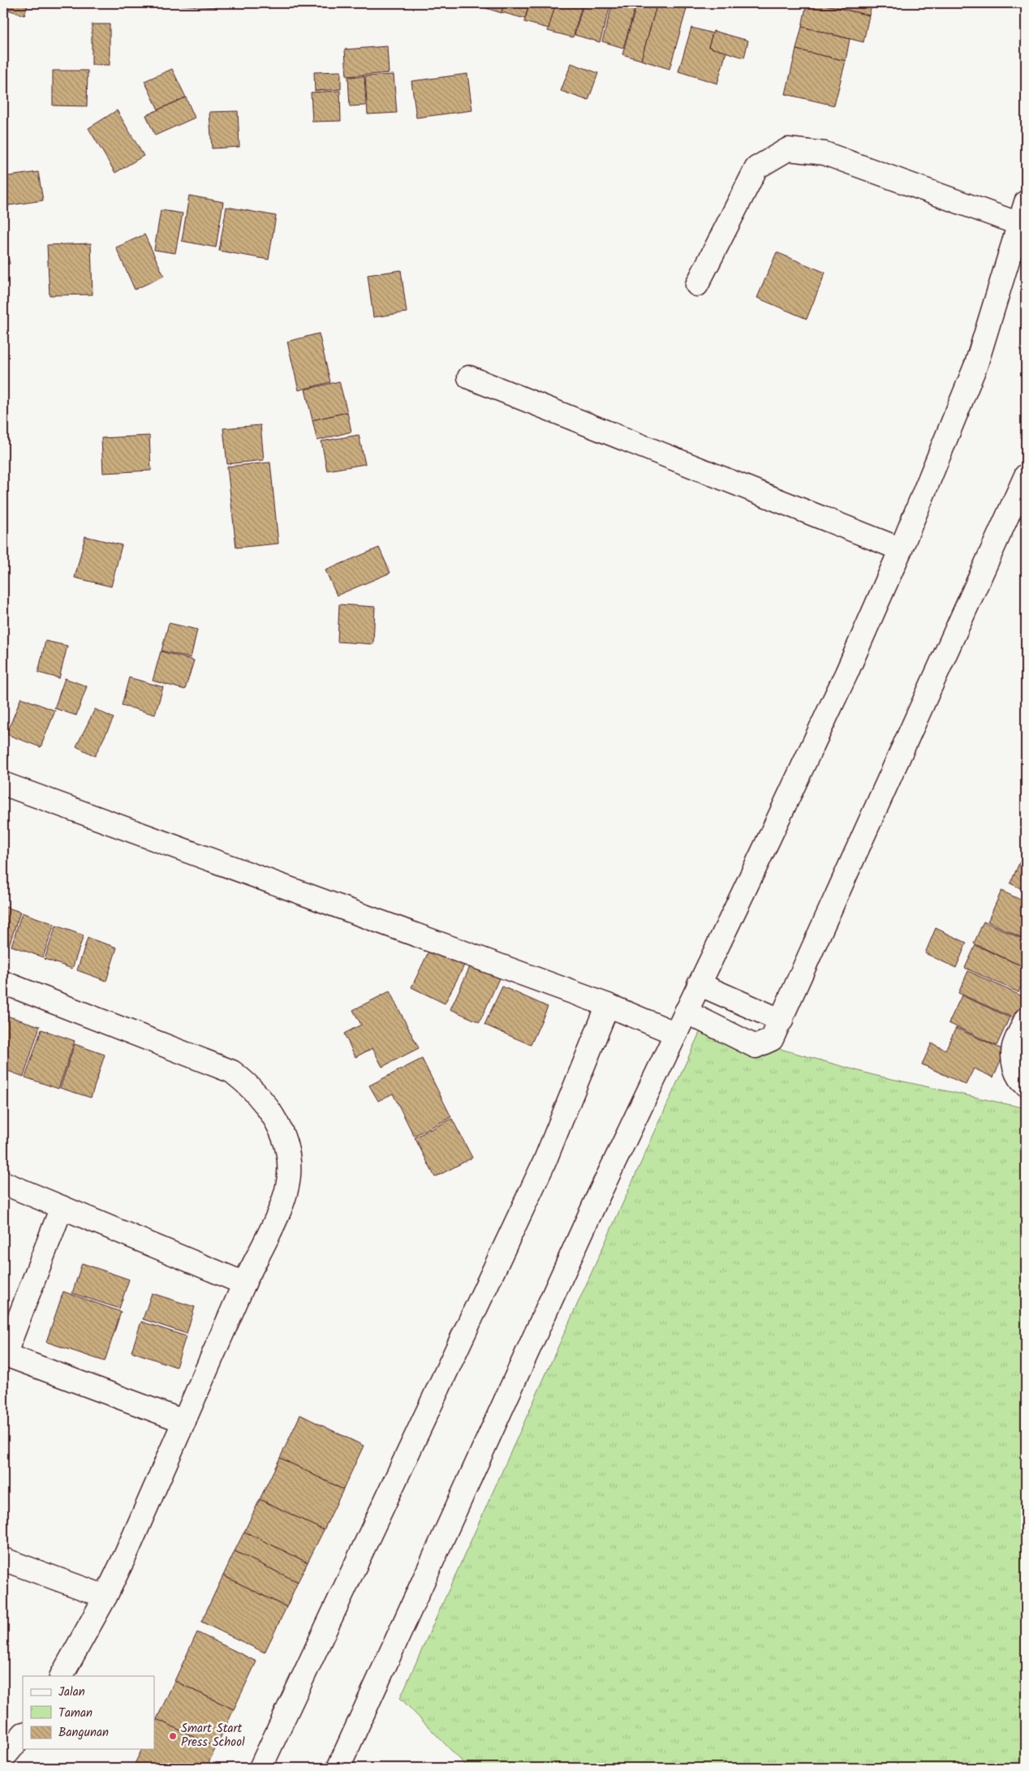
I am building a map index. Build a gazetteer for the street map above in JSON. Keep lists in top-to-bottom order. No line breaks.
{"places":["Smart Start Press School"],"legend":["Jalan","Taman","Bangunan"]}
